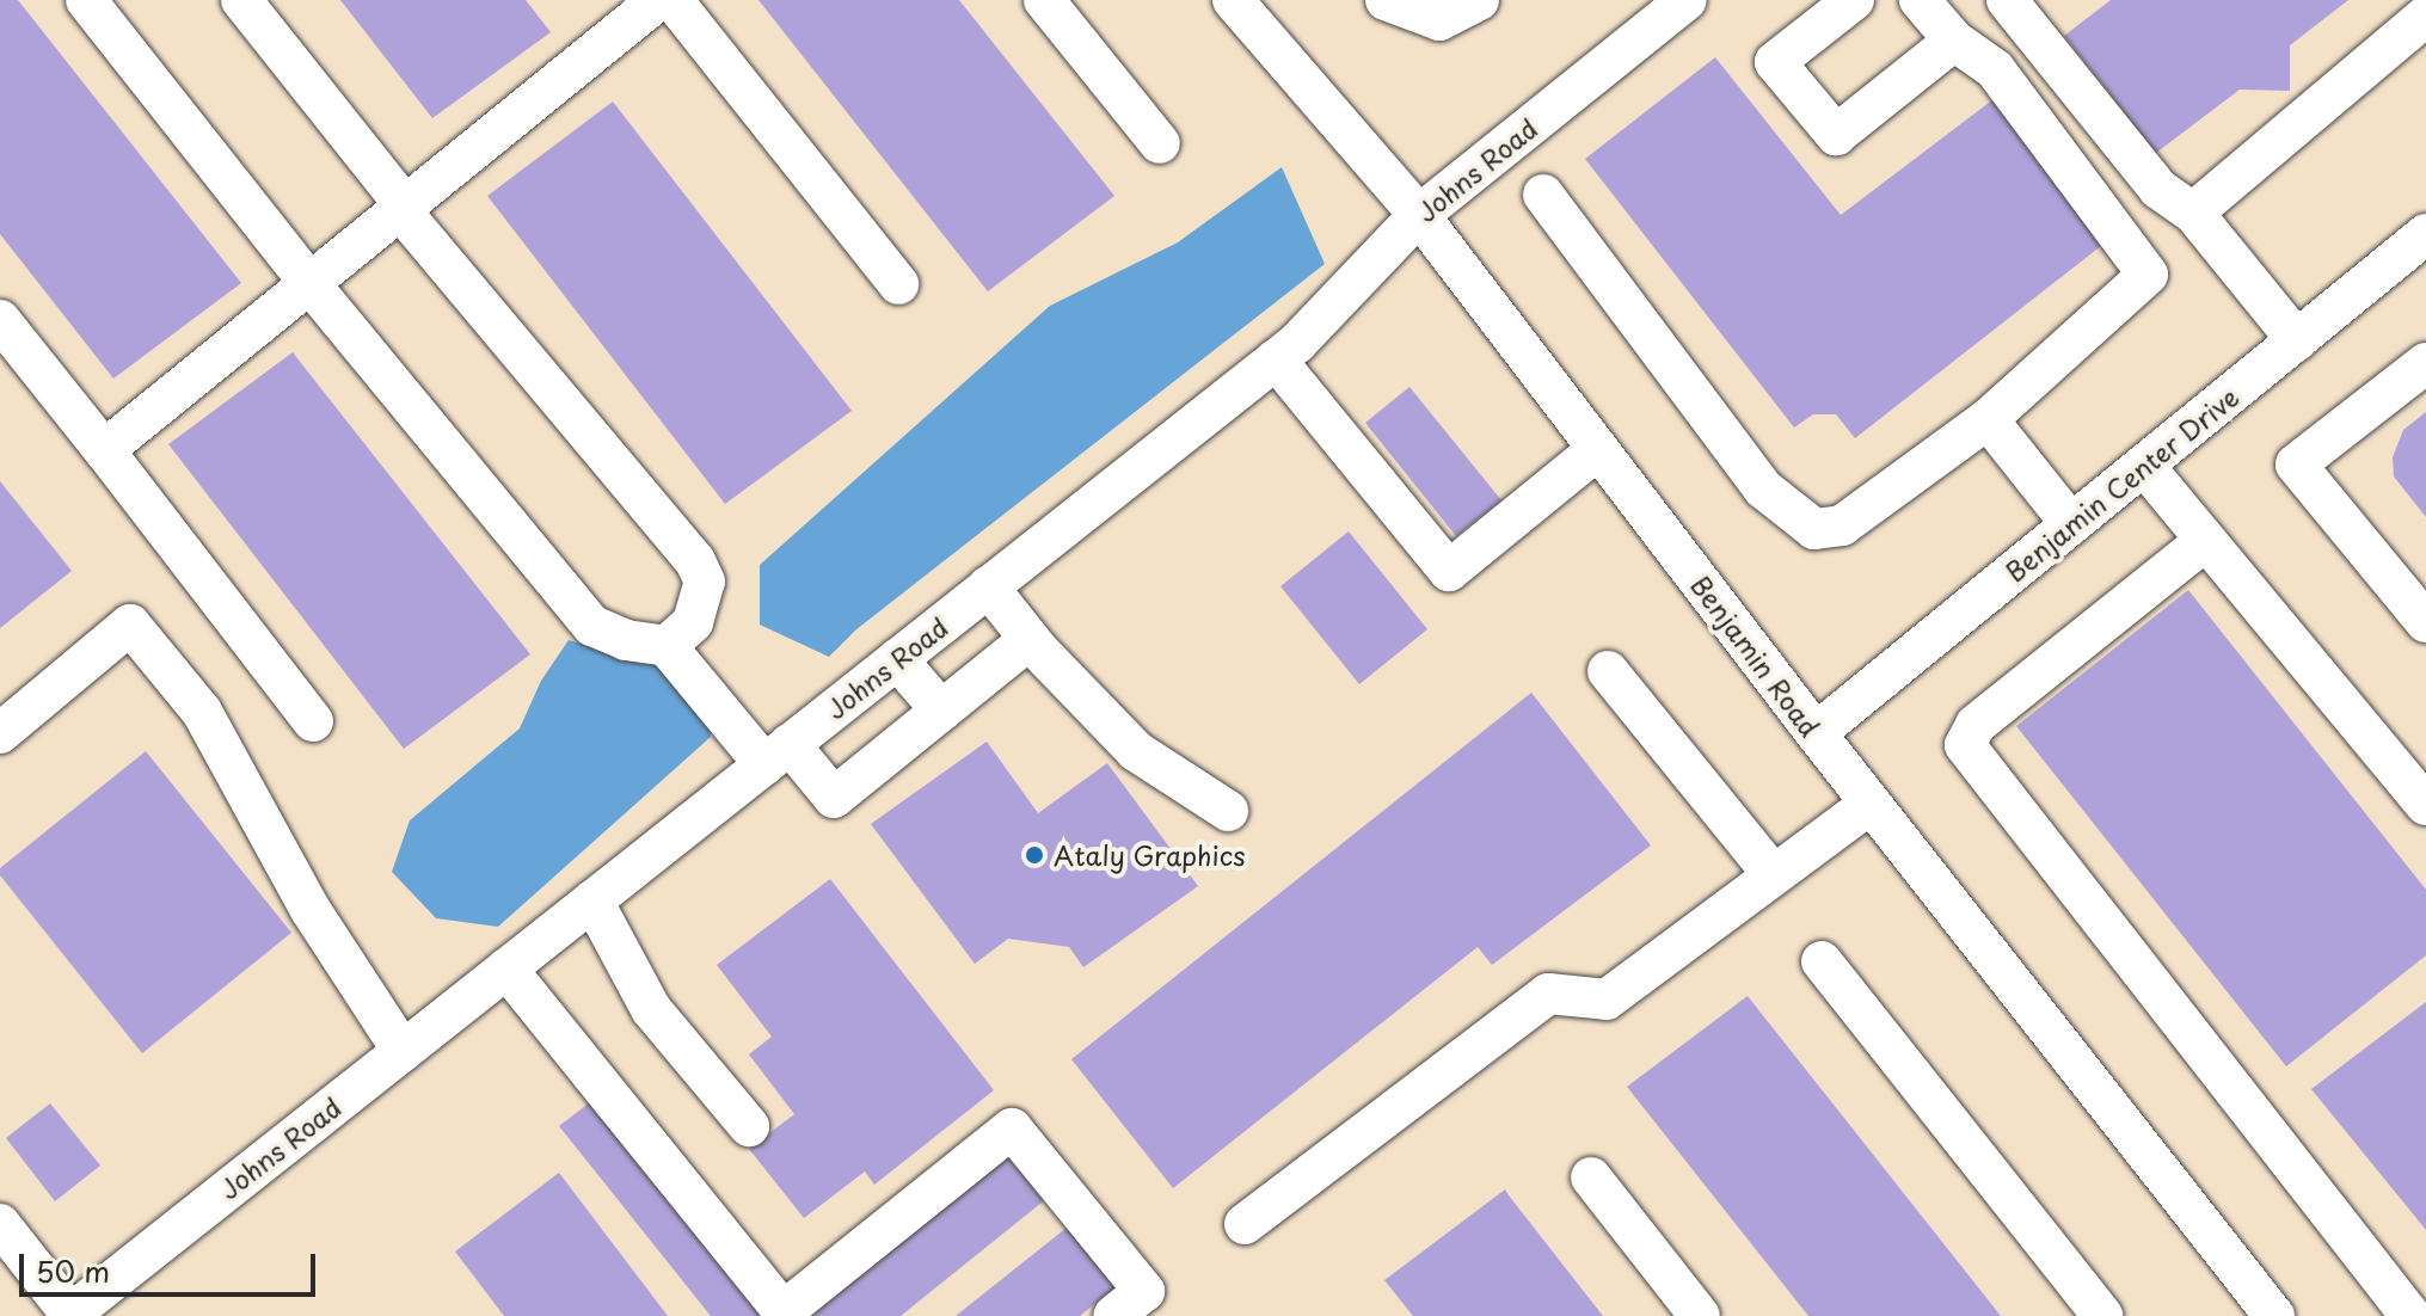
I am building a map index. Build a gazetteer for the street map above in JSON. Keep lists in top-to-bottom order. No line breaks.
{"streets":{"street":["Johns Road","Benjamin Center Drive","Benjamin Road"]},"crossings":[["Johns Road","Benjamin Road"],["Benjamin Center Drive","Benjamin Road"]],"places":["Ataly Graphics"],"scale_bar":"50 m"}
